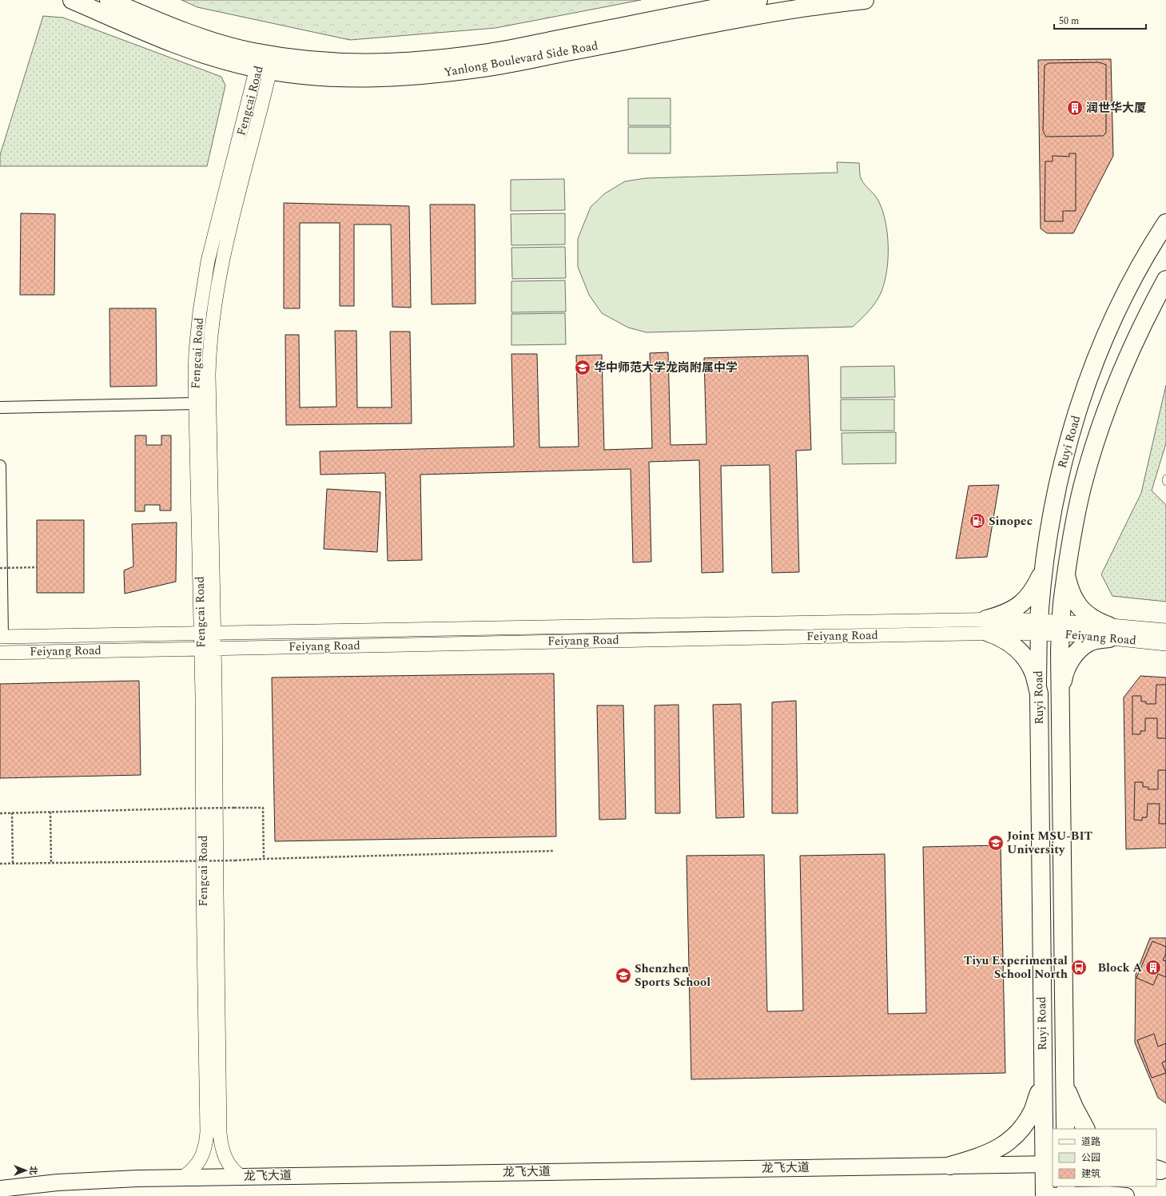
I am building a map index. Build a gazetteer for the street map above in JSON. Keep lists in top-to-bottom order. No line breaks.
{"streets":{"main road":["Yanlong Boulevard Side Road","Ruyi Road","龙飞大道"],"street":["Fengcai Road","Feiyang Road"]},"crossings":[["Yanlong Boulevard Side Road","Fengcai Road"],["Fengcai Road","Feiyang Road"],["Fengcai Road","龙飞大道"],["Ruyi Road","Feiyang Road"],["Ruyi Road","龙飞大道"]],"places":{"building":["润世华大厦","Block A"],"school or university":["华中师范大学龙岗附属中学","Joint MSU-BIT University","Shenzhen Sports School"],"fuel station":["Sinopec"],"bus stop":["Tiyu Experimental School North"]},"legend":["道路","公园","建筑"],"scale_bar":"50 m","north":"right"}
